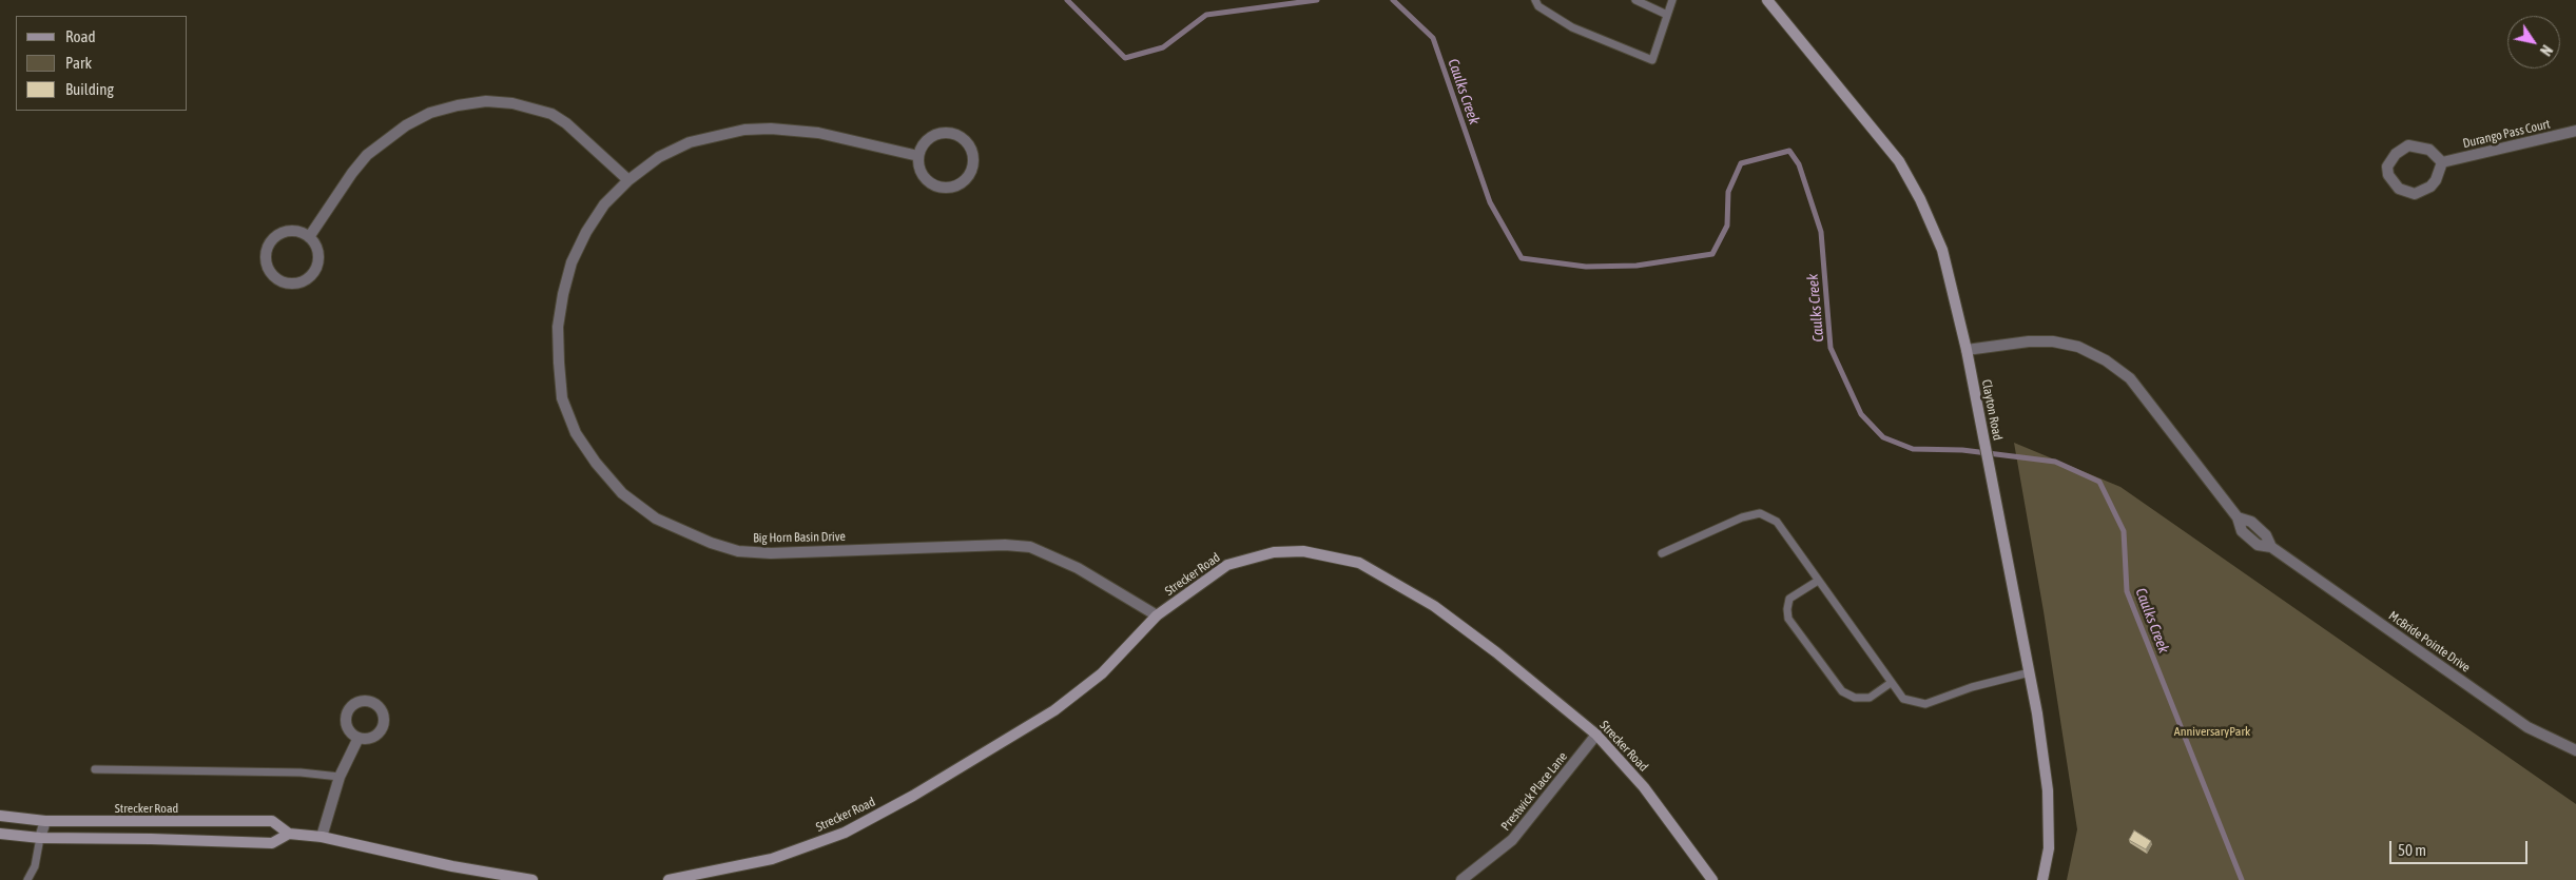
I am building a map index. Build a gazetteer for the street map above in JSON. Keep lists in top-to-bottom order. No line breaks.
{"streets":{"street":["Durango Pass Court","Clayton Road","Big Horn Basin Drive","Strecker Road","McBride Pointe Drive","Prestwick Place Lane"]},"crossings":[["Clayton Road","McBride Pointe Drive"],["Big Horn Basin Drive","Strecker Road"],["Strecker Road","Prestwick Place Lane"]],"water":["Caulks Creek"],"parks":["AnniversaryPark"],"legend":["Road","Park","Building"],"scale_bar":"50 m","north":"bottom right"}
